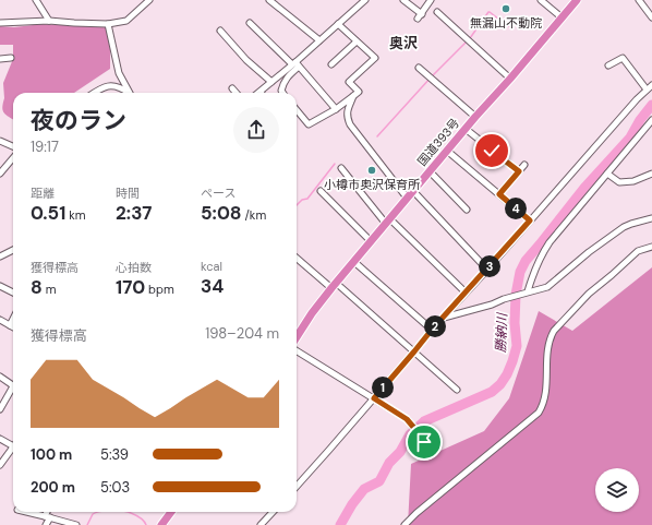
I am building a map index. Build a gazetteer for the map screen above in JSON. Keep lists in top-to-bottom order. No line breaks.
{"streets":{"highway":["国道393号"]},"districts":["奥沢"],"water":["勝納川"],"places":["無漏山不動院","小樽市奥沢保育所"],"page":{"heading":["夜のラン","19:17"],"stats":[["距離","0.51 km"],["時間","2:37"],["ペース","5:08 /km"],["獲得標高","8 m"],["心拍数","170 bpm"],["kcal","34"]],"pins":["4","3","2","1"],"chart":["獲得標高","198–204 m"],"list":[{"name":"100 m","note":"5:39"},{"name":"200 m","note":"5:03"}]}}
